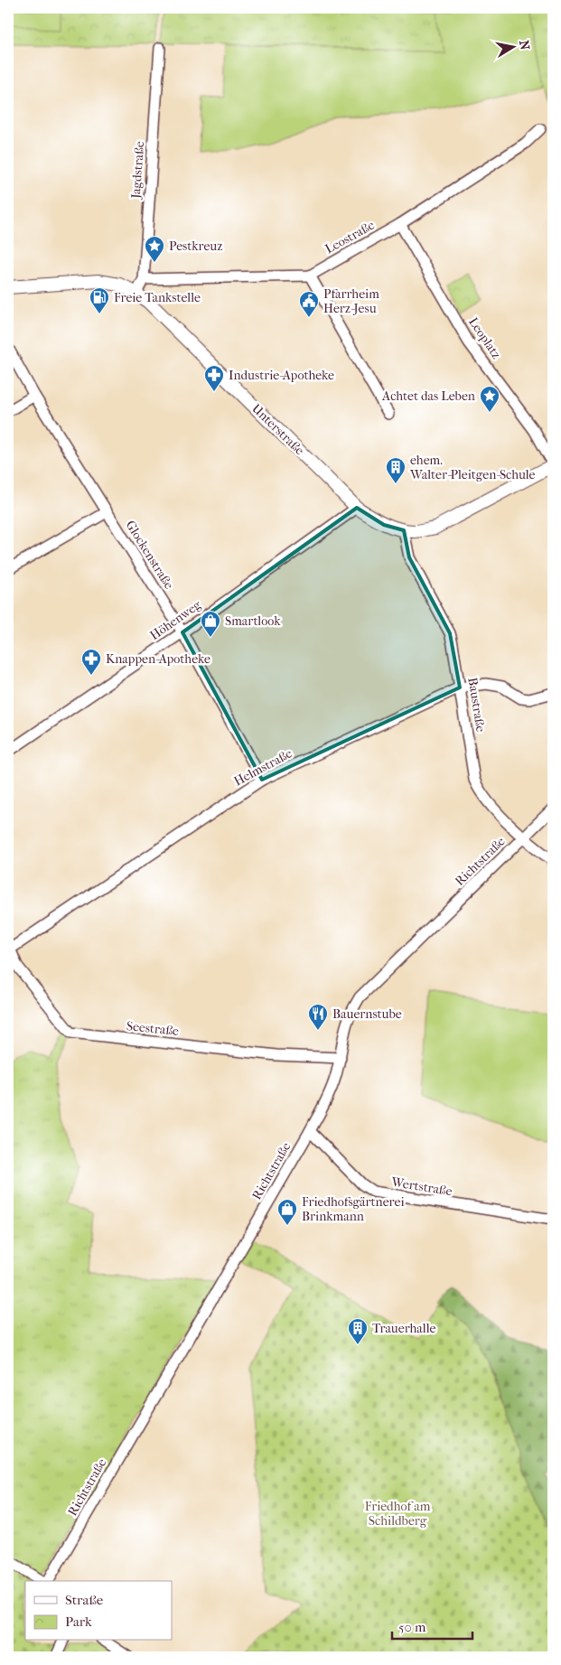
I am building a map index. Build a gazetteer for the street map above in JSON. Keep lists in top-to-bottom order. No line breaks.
{"streets":{"street":["Jagdstraße","Leostraße","Leoplatz","Unterstraße","Glockenstraße","Höhenweg","Baustraße","Helmstraße","Richtstraße","Seestraße","Wertstraße"]},"crossings":[["Jagdstraße","Leostraße"],["Jagdstraße","Unterstraße"],["Leostraße","Leoplatz"],["Leoplatz","Unterstraße"],["Unterstraße","Höhenweg"],["Unterstraße","Baustraße"],["Glockenstraße","Höhenweg"],["Glockenstraße","Helmstraße"],["Baustraße","Helmstraße"],["Baustraße","Richtstraße"],["Helmstraße","Seestraße"],["Richtstraße","Seestraße"],["Richtstraße","Wertstraße"]],"parks":["Friedhof am Schildberg"],"places":{"place":["Pestkreuz","Achtet das Leben"],"fuel station":["Freie Tankstelle"],"public building":["Pfarrheim Herz-Jesu"],"pharmacy":["Industrie-Apotheke","Knappen-Apotheke"],"building":["ehem. Walter-Pleitgen-Schule","Trauerhalle"],"shop":["Smartlook","Friedhofsgärtnerei Brinkmann"],"restaurant":["Bauernstube"]},"legend":["Straße","Park"],"scale_bar":"50 m","north":"right"}
